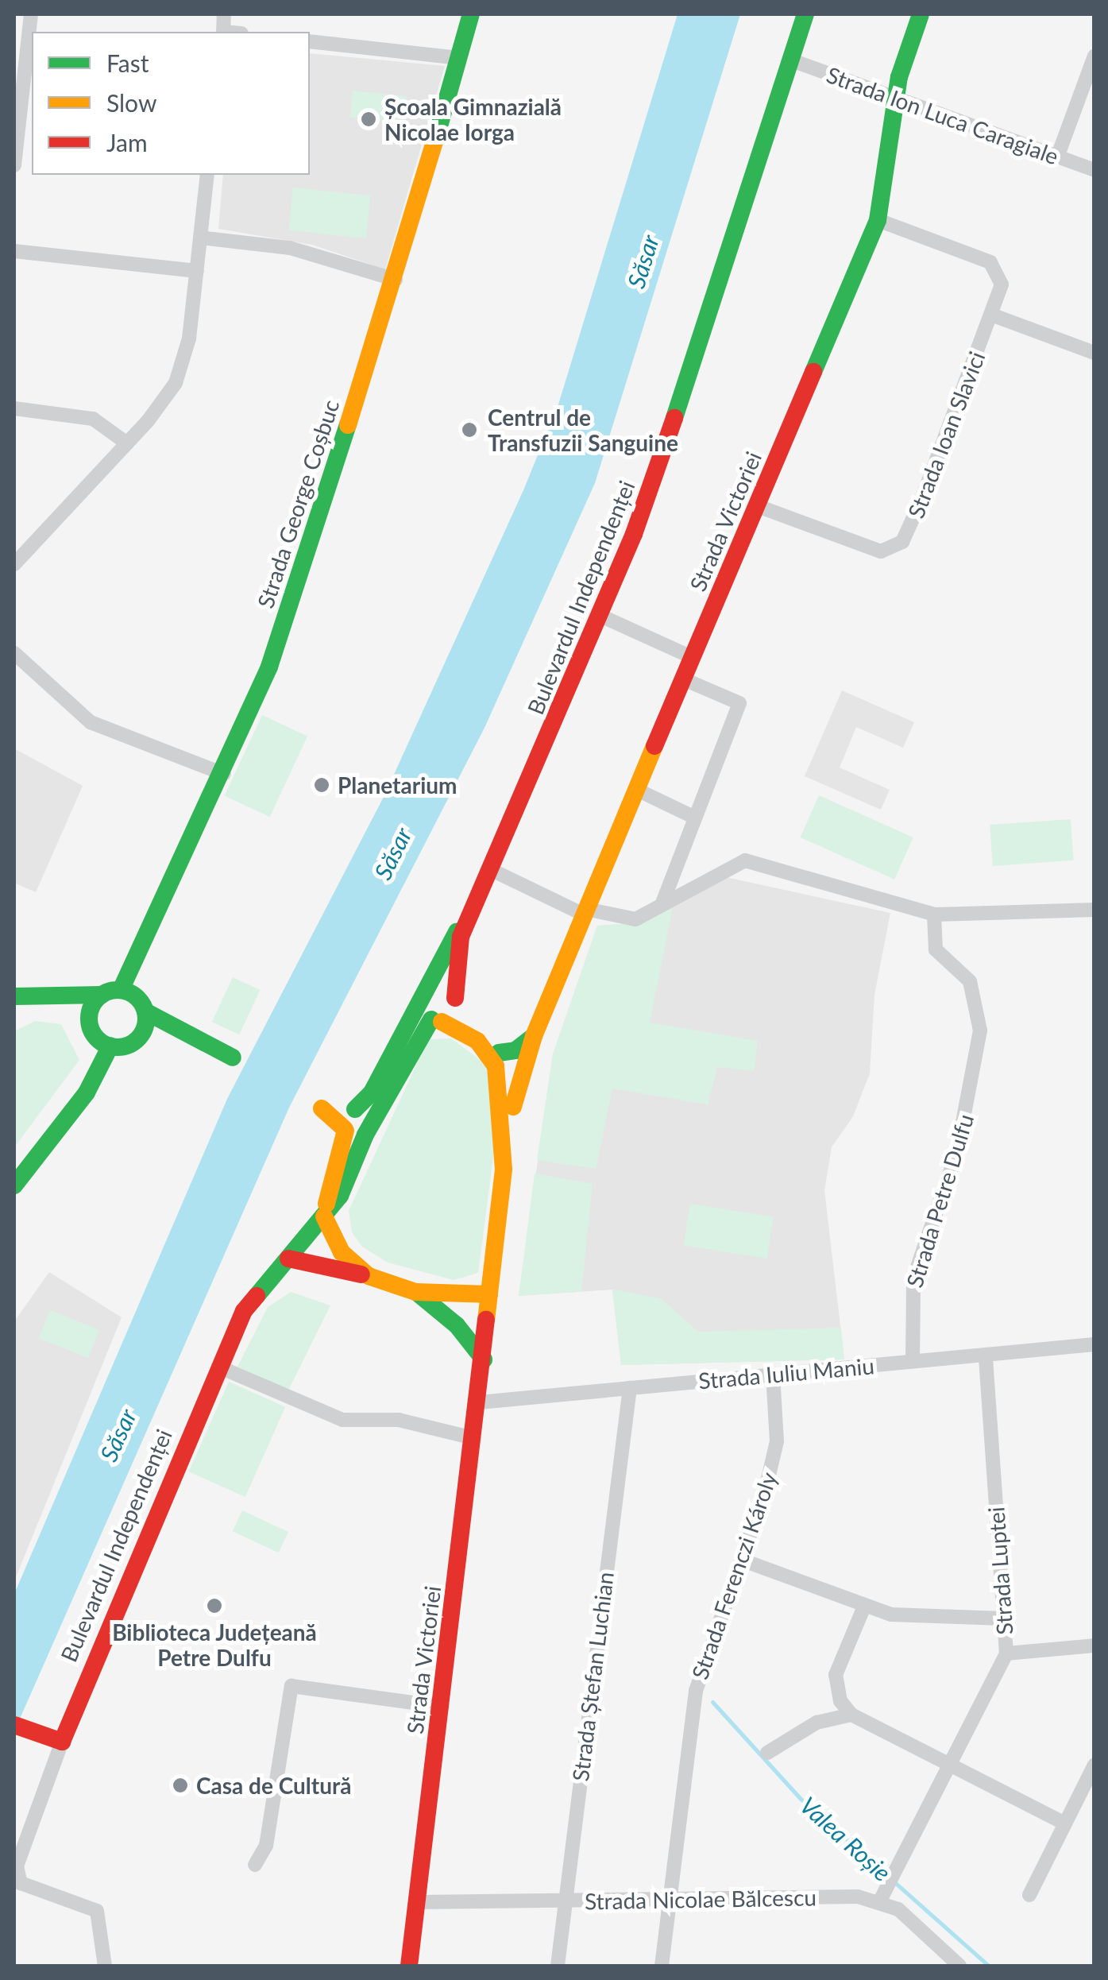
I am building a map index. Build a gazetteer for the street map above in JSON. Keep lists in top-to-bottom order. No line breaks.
{"streets":{"main road":["Strada George Coșbuc","Strada Victoriei","Bulevardul Independenței"],"street":["Strada Ion Luca Caragiale","Strada Ioan Slavici","Strada Petre Dulfu","Strada Iuliu Maniu","Strada Luptei","Strada Ferenczi Károly","Strada Ștefan Luchian","Strada Nicolae Bălcescu"]},"crossings":[["Strada Ion Luca Caragiale","Strada Victoriei"],["Strada Ion Luca Caragiale","Bulevardul Independenței"],["Strada Ioan Slavici","Strada Victoriei"],["Strada Victoriei","Bulevardul Independenței"],["Strada Victoriei","Strada Iuliu Maniu"],["Strada Victoriei","Strada Nicolae Bălcescu"],["Strada Petre Dulfu","Strada Iuliu Maniu"],["Strada Iuliu Maniu","Strada Luptei"],["Strada Iuliu Maniu","Strada Ferenczi Károly"],["Strada Iuliu Maniu","Strada Ștefan Luchian"],["Strada Luptei","Strada Nicolae Bălcescu"],["Strada Ferenczi Károly","Strada Nicolae Bălcescu"],["Strada Ștefan Luchian","Strada Nicolae Bălcescu"]],"water":["Săsar","Valea Roșie"],"places":["Școala Gimnazială Nicolae Iorga","Centrul de Transfuzii Sanguine","Planetarium","Biblioteca Județeană Petre Dulfu","Casa de Cultură"],"legend":["Fast","Slow","Jam"]}
